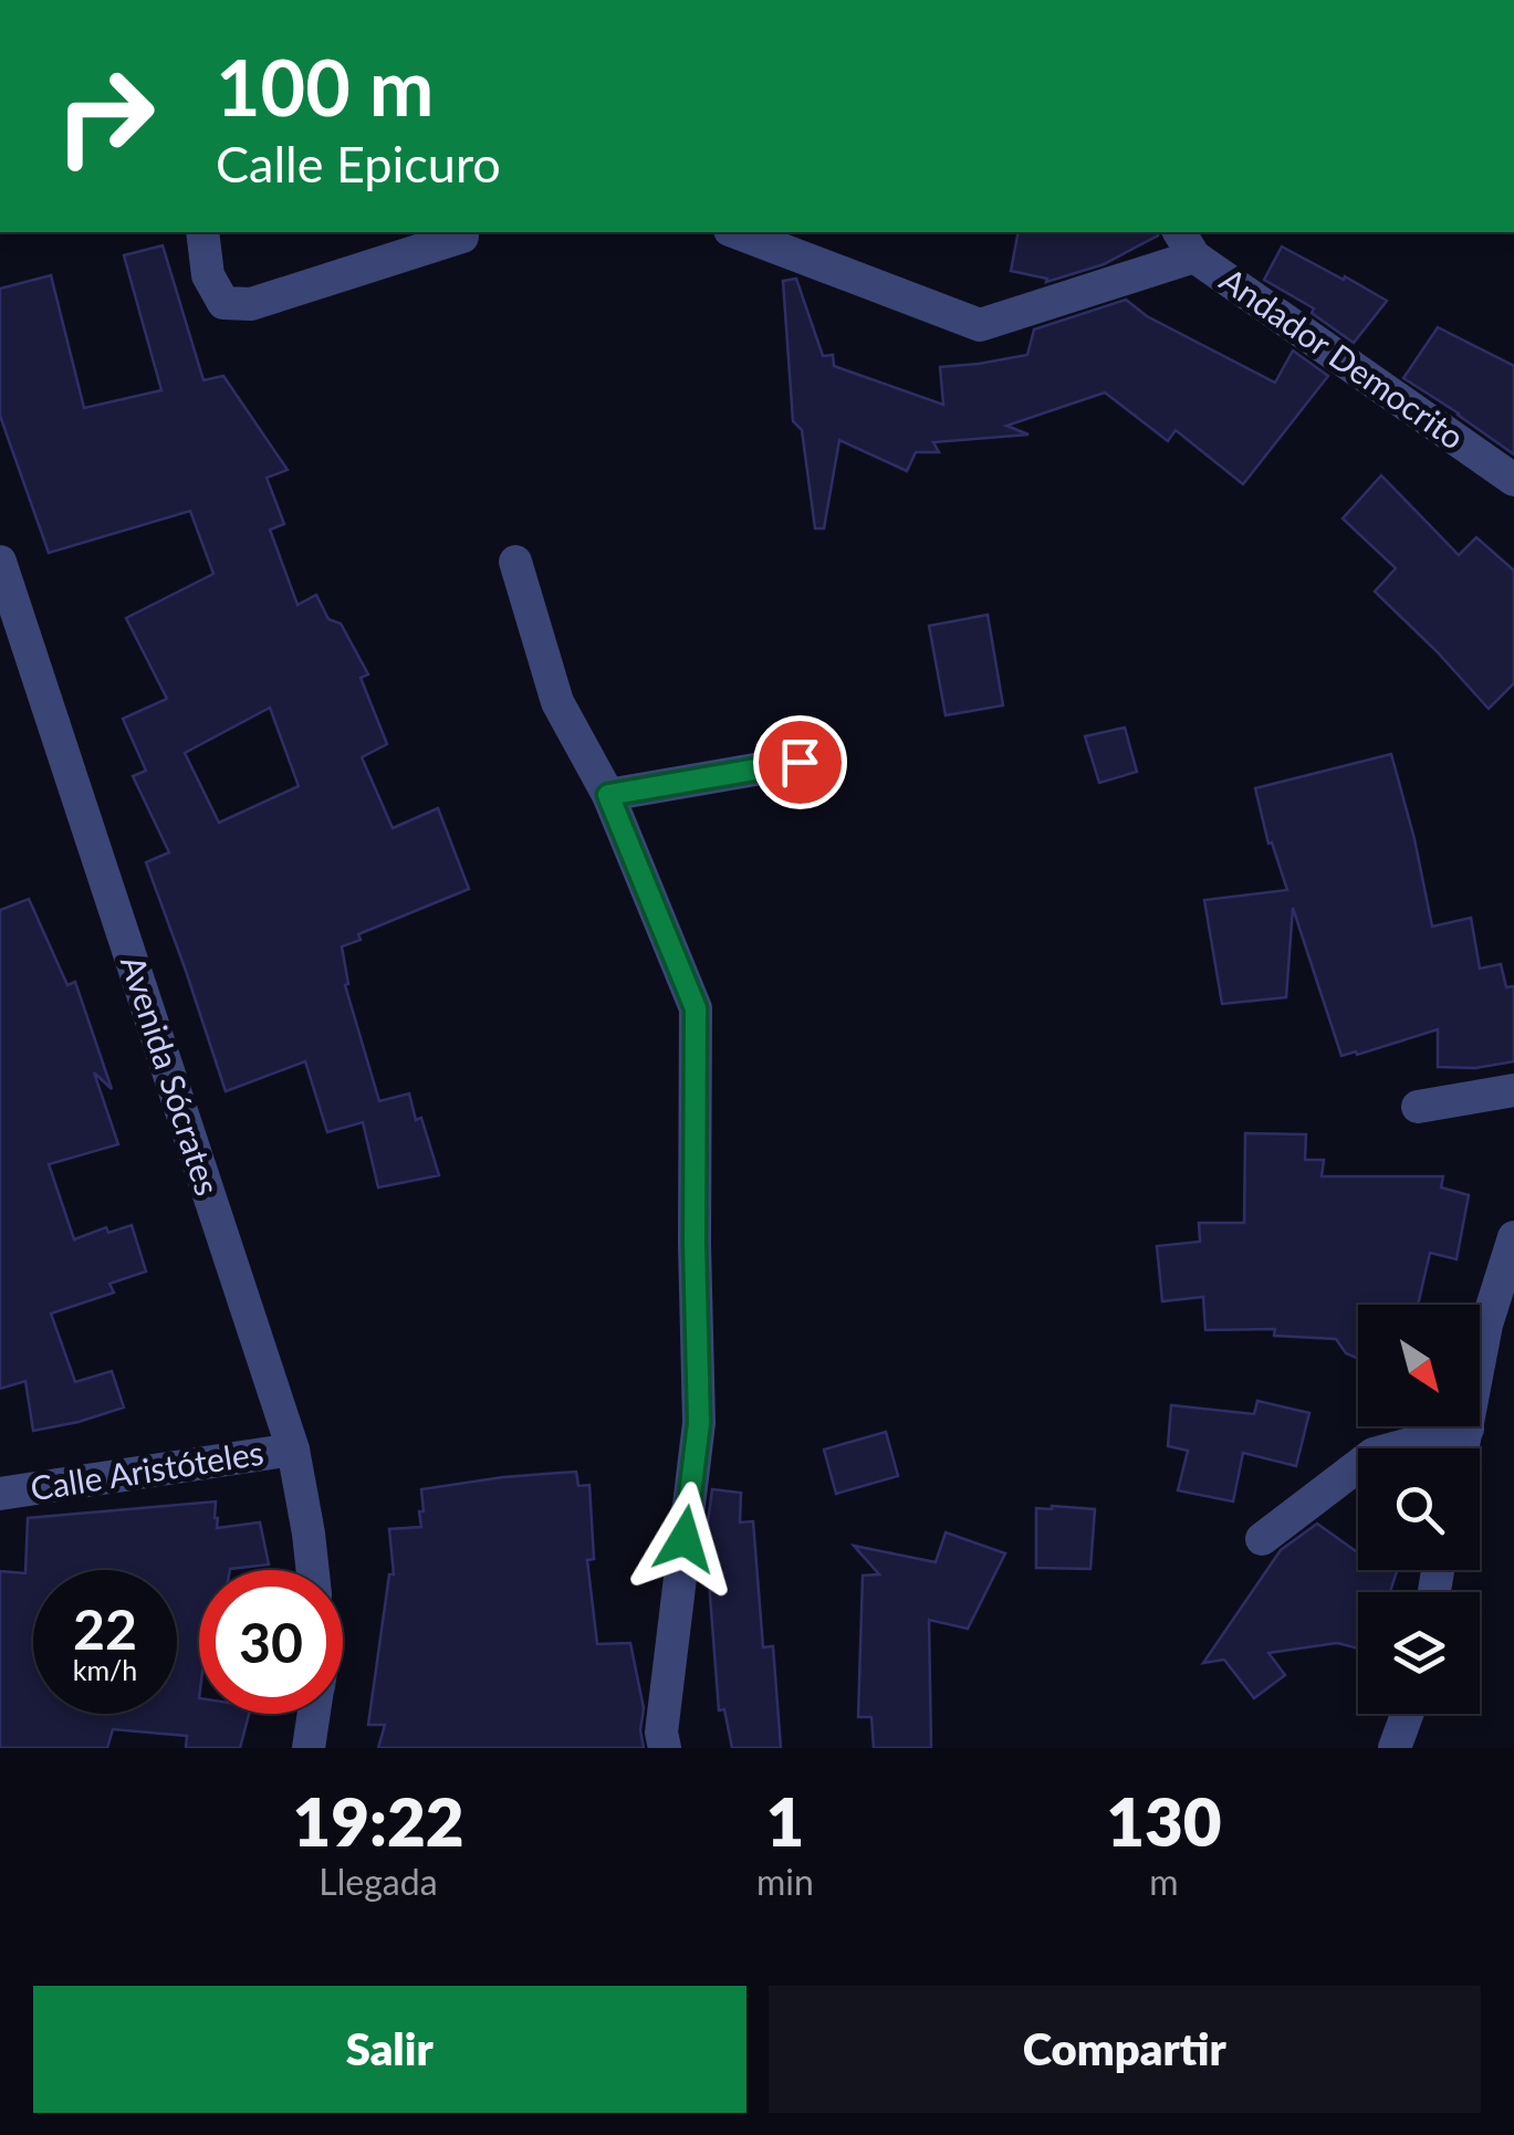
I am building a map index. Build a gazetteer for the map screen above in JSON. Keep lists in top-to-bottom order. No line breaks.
{"streets":{"street":["Andador Democrito","Avenida Sócrates","Calle Aristóteles"]},"crossings":[["Avenida Sócrates","Calle Aristóteles"]],"north":"bottom right","page":{"turn":["100 m","Calle Epicuro"],"speed":"22 km/h","limit":"30","eta":["19:22","Llegada","1","min","130","m"],"buttons":["Salir","Compartir"]}}
